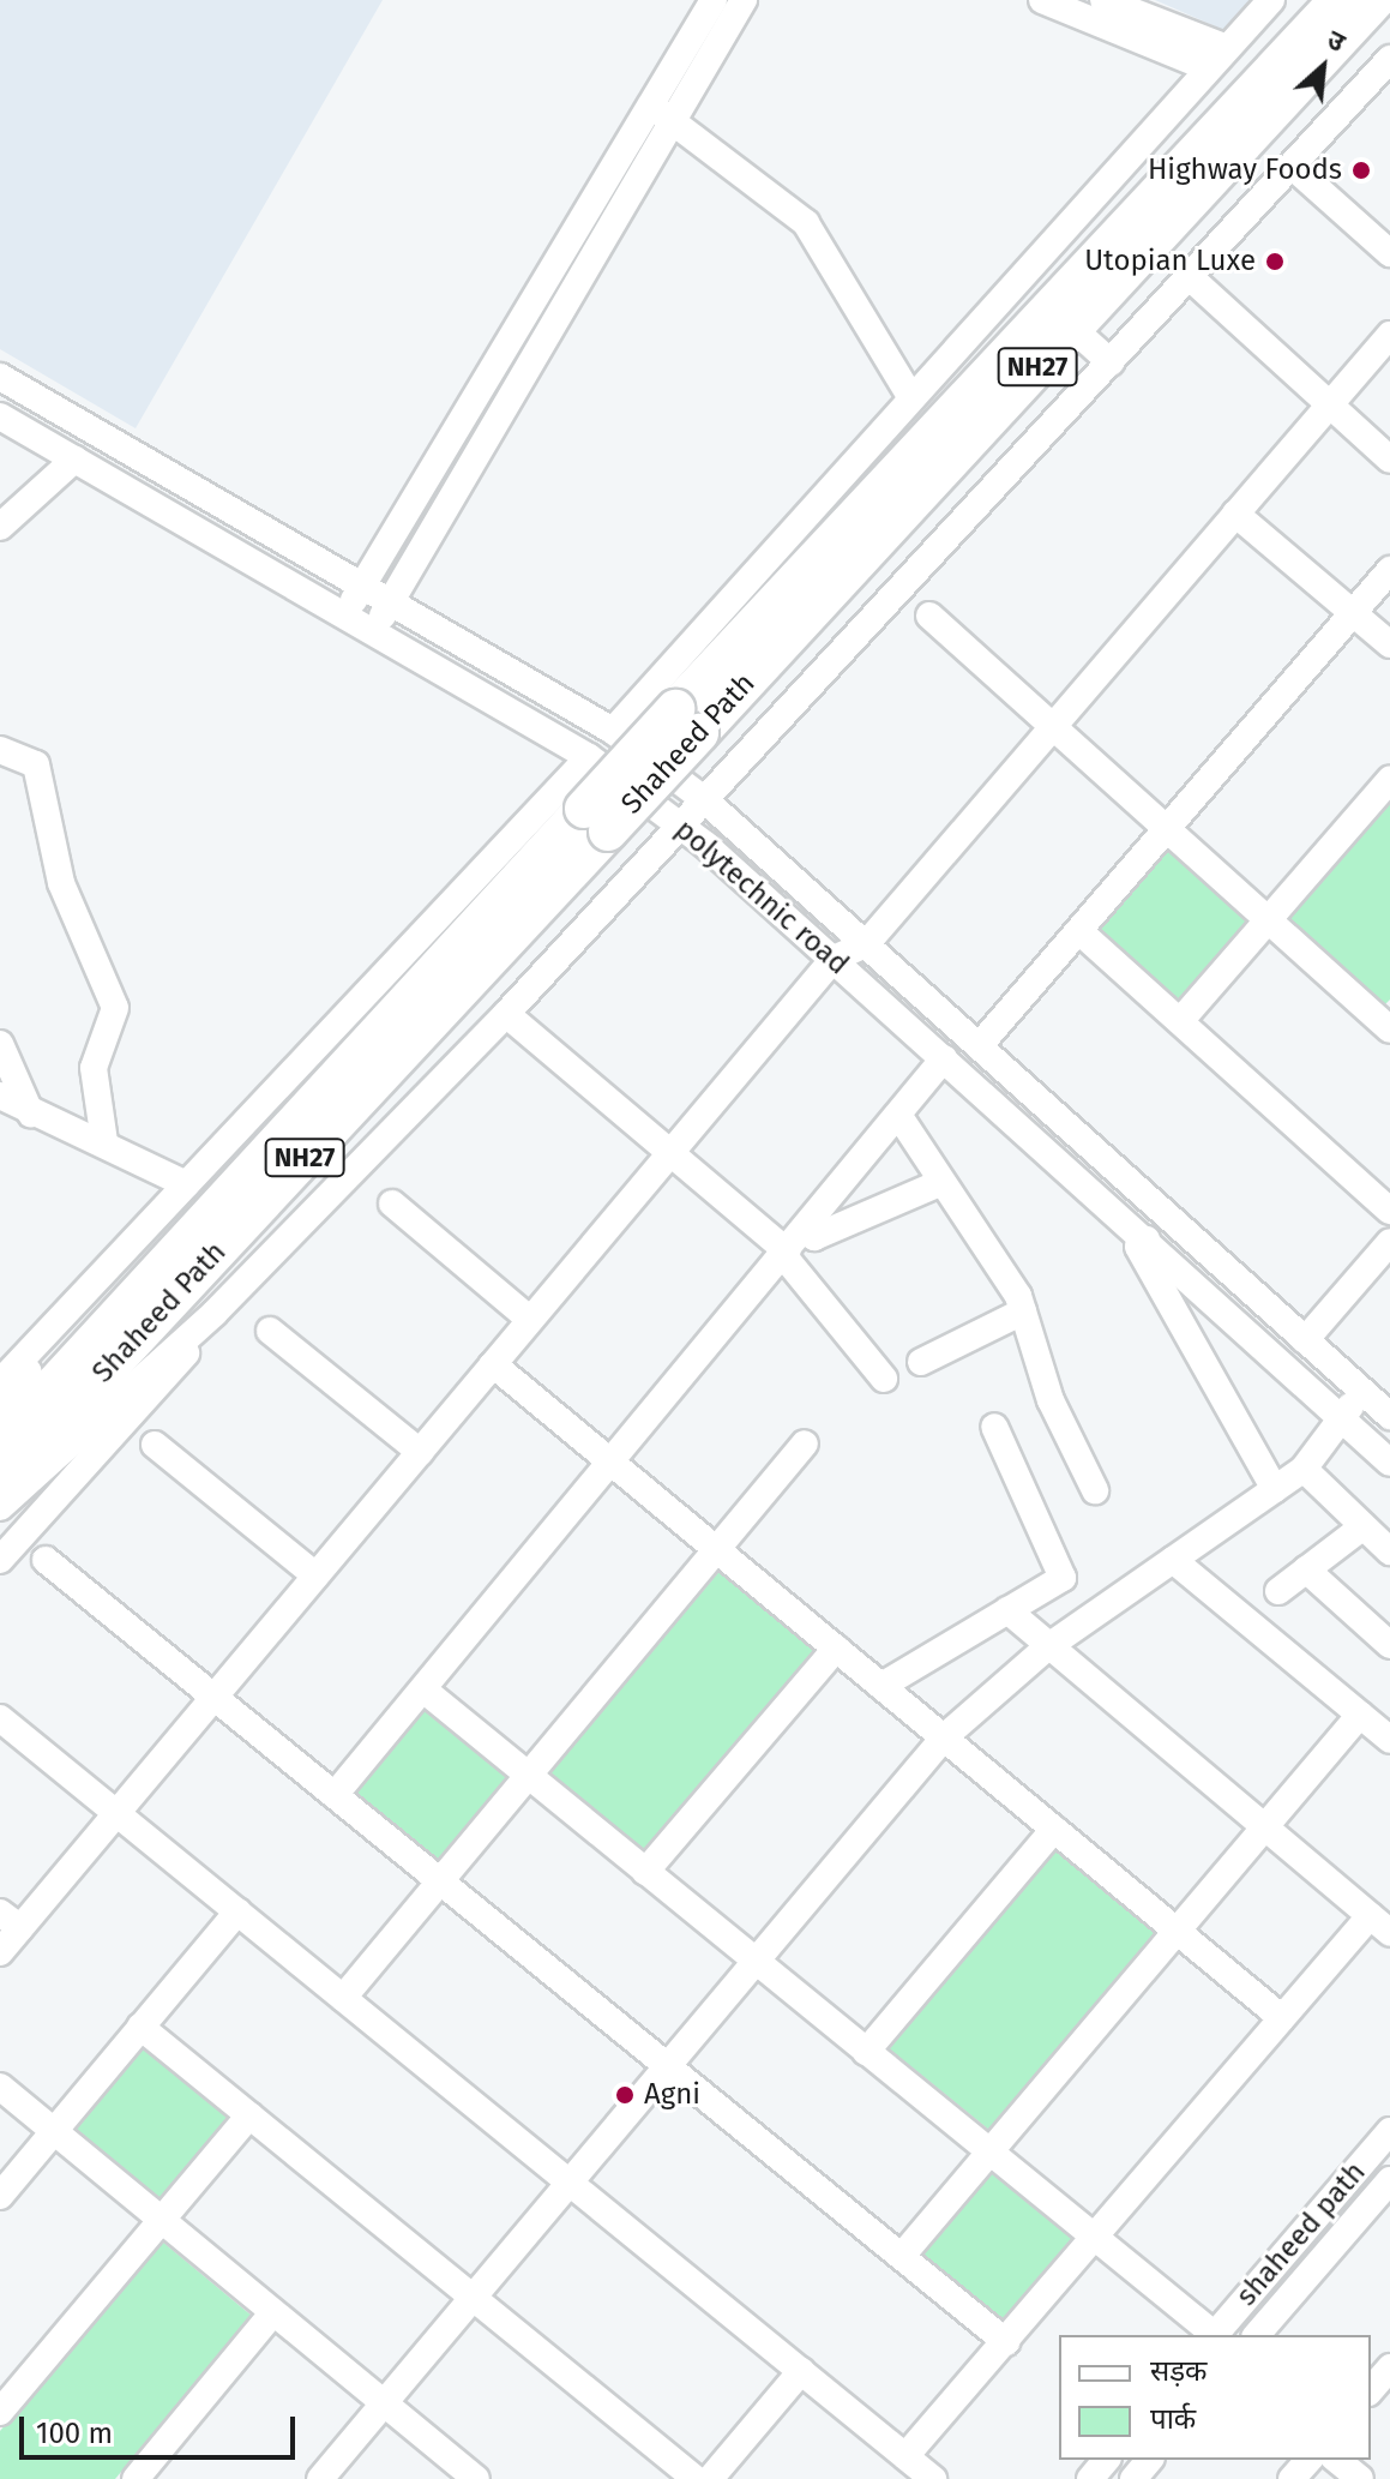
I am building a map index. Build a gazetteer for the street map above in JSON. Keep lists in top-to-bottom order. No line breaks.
{"streets":{"highway":["NH27","Shaheed Path"],"street":["polytechnic road","shaheed path"]},"places":["Highway Foods","Utopian Luxe","Agni"],"legend":["सड़क","पार्क"],"scale_bar":"100 m","north":"top right"}
